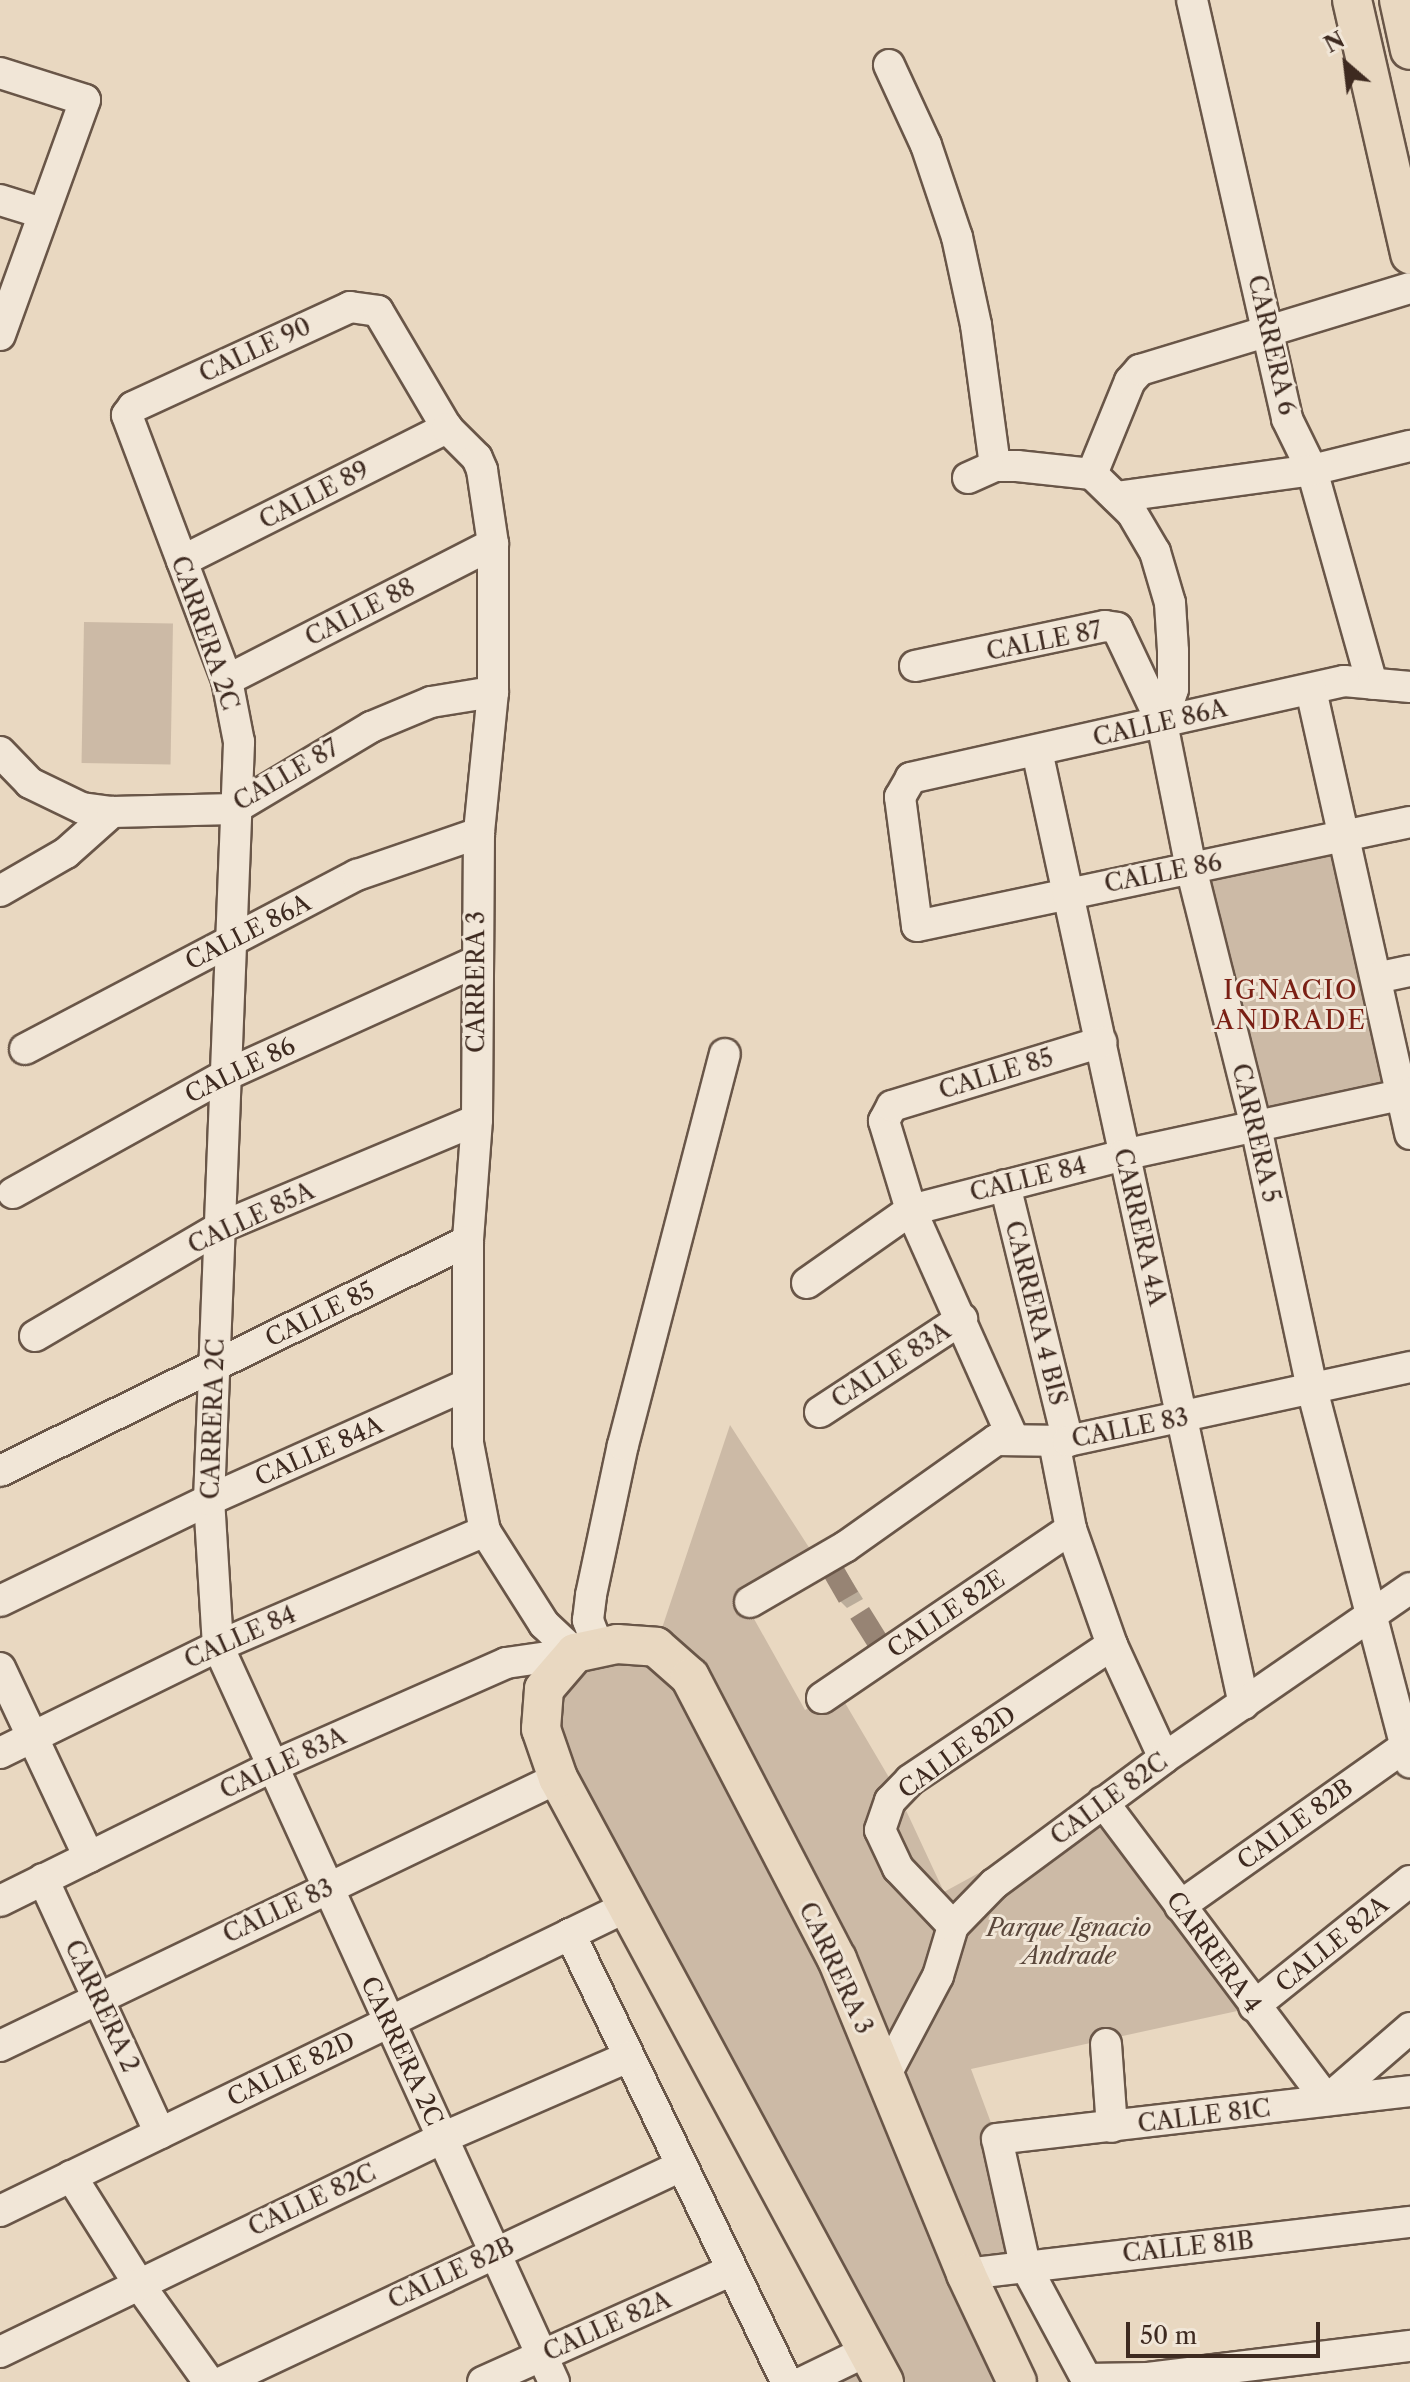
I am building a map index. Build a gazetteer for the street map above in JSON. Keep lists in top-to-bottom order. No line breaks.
{"streets":{"main road":["CARRERA 3"],"street":["CARRERA 6","CALLE 90","CALLE 89","CALLE 88","CARRERA 2C","CALLE 87","CALLE 86A","CALLE 86","CALLE 85","CARRERA 5","CALLE 84","CALLE 85A","CARRERA 4A","CARRERA 4 BIS","CALLE 83A","CALLE 83","CALLE 84A","CALLE 82E","CALLE 82D","CALLE 82C","CALLE 82B","CALLE 82A","CARRERA 4","CARRERA 2","CALLE 81C","CALLE 81B"]},"crossings":[["CARRERA 6","CALLE 86A"],["CALLE 90","CARRERA 2C"],["CALLE 90","CARRERA 3"],["CALLE 89","CARRERA 2C"],["CALLE 89","CARRERA 3"],["CALLE 88","CARRERA 2C"],["CALLE 88","CARRERA 3"],["CARRERA 2C","CALLE 87"],["CARRERA 2C","CALLE 86A"],["CARRERA 2C","CALLE 86"],["CARRERA 2C","CALLE 85"],["CARRERA 2C","CALLE 84"],["CARRERA 2C","CALLE 85A"],["CARRERA 2C","CALLE 83A"],["CARRERA 2C","CALLE 83"],["CARRERA 2C","CALLE 84A"],["CARRERA 2C","CALLE 82D"],["CARRERA 2C","CALLE 82C"],["CARRERA 2C","CALLE 82B"],["CARRERA 2C","CALLE 82A"],["CALLE 87","CALLE 86A"],["CALLE 87","CARRERA 3"],["CALLE 87","CARRERA 5"],["CALLE 86A","CALLE 86"],["CALLE 86A","CARRERA 3"],["CALLE 86A","CARRERA 5"],["CALLE 86A","CARRERA 4A"],["CALLE 86","CARRERA 3"],["CALLE 86","CARRERA 5"],["CALLE 86","CARRERA 4A"],["CARRERA 3","CALLE 85"],["CARRERA 3","CALLE 84"],["CARRERA 3","CALLE 85A"],["CARRERA 3","CALLE 83A"],["CARRERA 3","CALLE 84A"],["CARRERA 3","CALLE 82C"],["CARRERA 3","CALLE 81B"],["CALLE 85","CALLE 84"],["CALLE 85","CARRERA 4A"],["CARRERA 5","CALLE 84"],["CARRERA 5","CALLE 83"],["CARRERA 5","CALLE 82C"],["CARRERA 5","CALLE 82B"],["CALLE 84","CARRERA 4A"],["CALLE 84","CARRERA 4 BIS"],["CARRERA 4A","CALLE 83"],["CARRERA 4A","CALLE 82C"],["CARRERA 4 BIS","CALLE 83"],["CALLE 83A","CARRERA 2"],["CALLE 83","CARRERA 2"],["CALLE 82D","CALLE 82C"],["CALLE 82D","CARRERA 2"],["CALLE 82C","CARRERA 4"],["CALLE 82B","CARRERA 4"],["CALLE 82A","CARRERA 4"],["CARRERA 4","CALLE 81C"],["CALLE 81C","CALLE 81B"]],"districts":["IGNACIO ANDRADE"],"parks":["Parque Ignacio Andrade"],"scale_bar":"50 m","north":"top left"}
